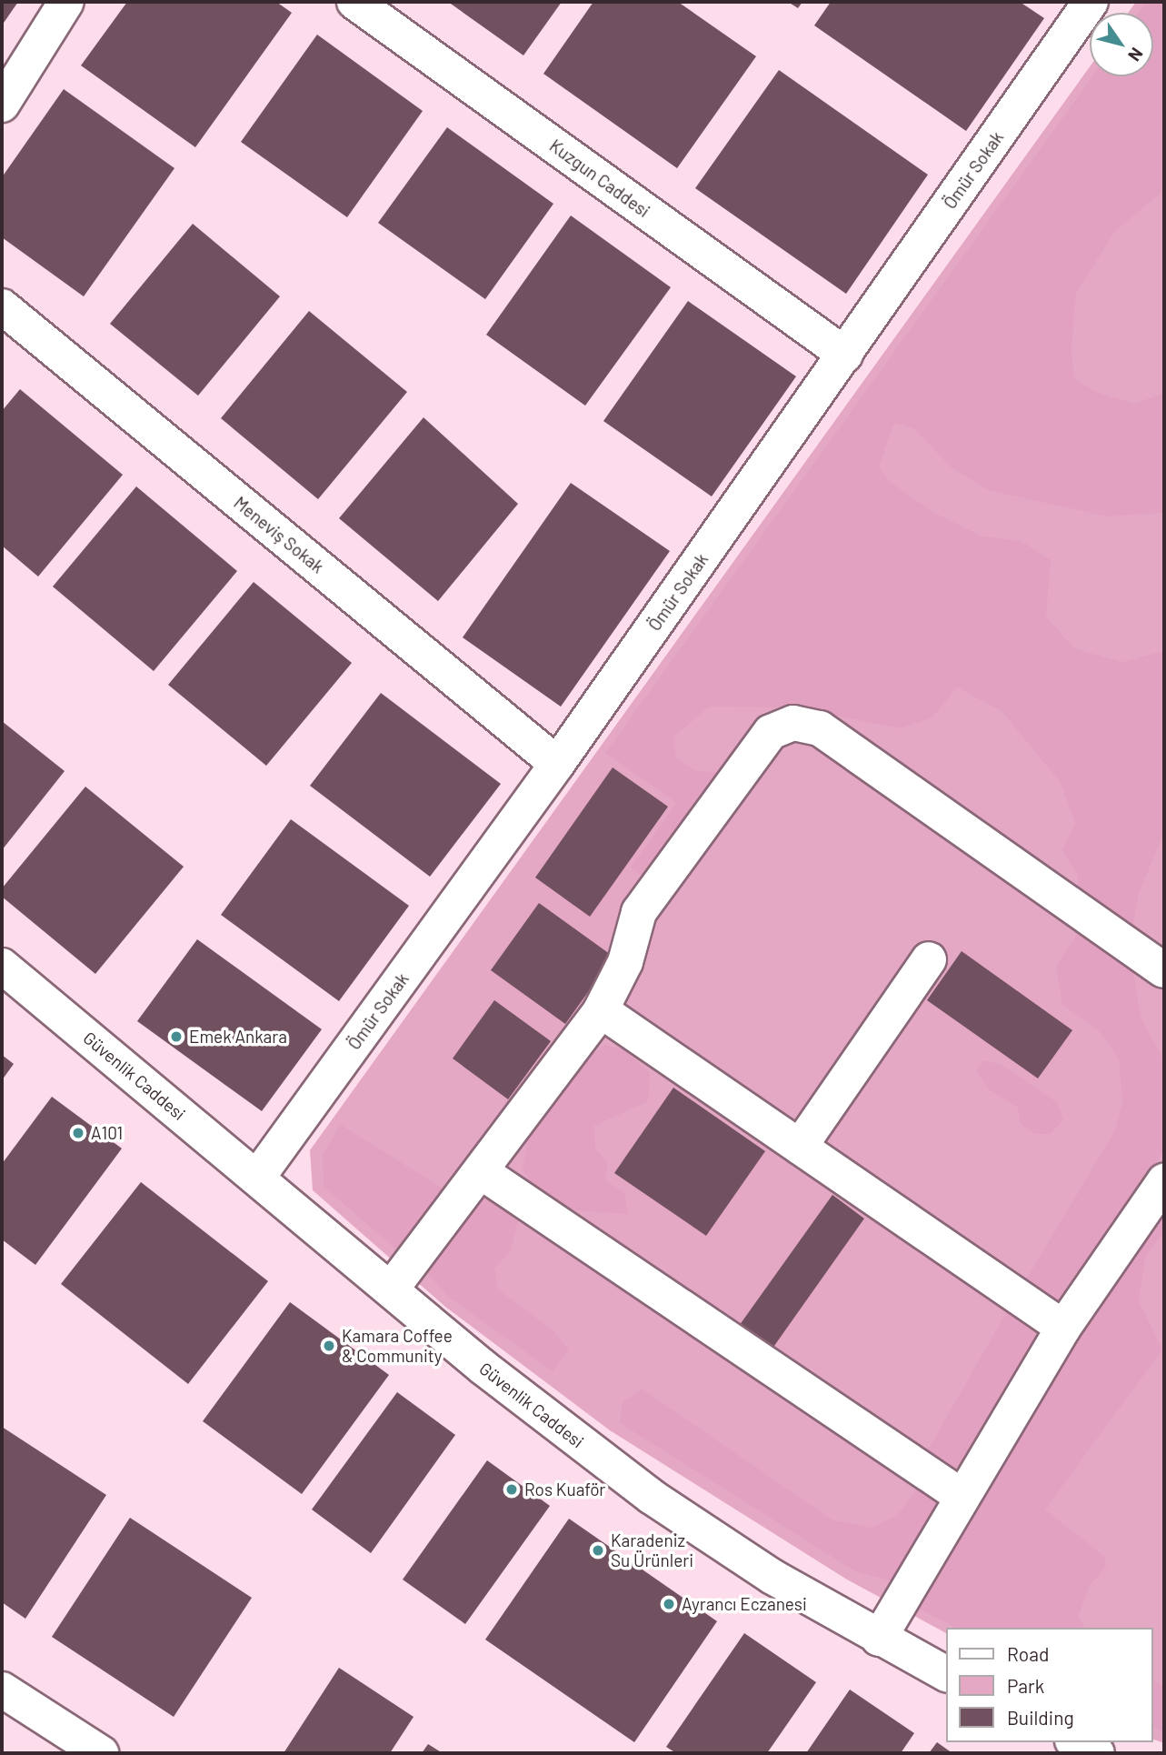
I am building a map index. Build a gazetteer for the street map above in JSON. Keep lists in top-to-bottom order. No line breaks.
{"streets":{"street":["Ömür Sokak","Kuzgun Caddesi","Meneviş Sokak","Güvenlik Caddesi"]},"crossings":[["Ömür Sokak","Kuzgun Caddesi"],["Ömür Sokak","Meneviş Sokak"],["Ömür Sokak","Güvenlik Caddesi"]],"places":["Emek Ankara","A101","Kamara Coffee & Community","Ros Kuaför","Karadeniz Su Ürünleri","Ayrancı Eczanesi"],"legend":["Road","Park","Building"],"north":"bottom right"}
